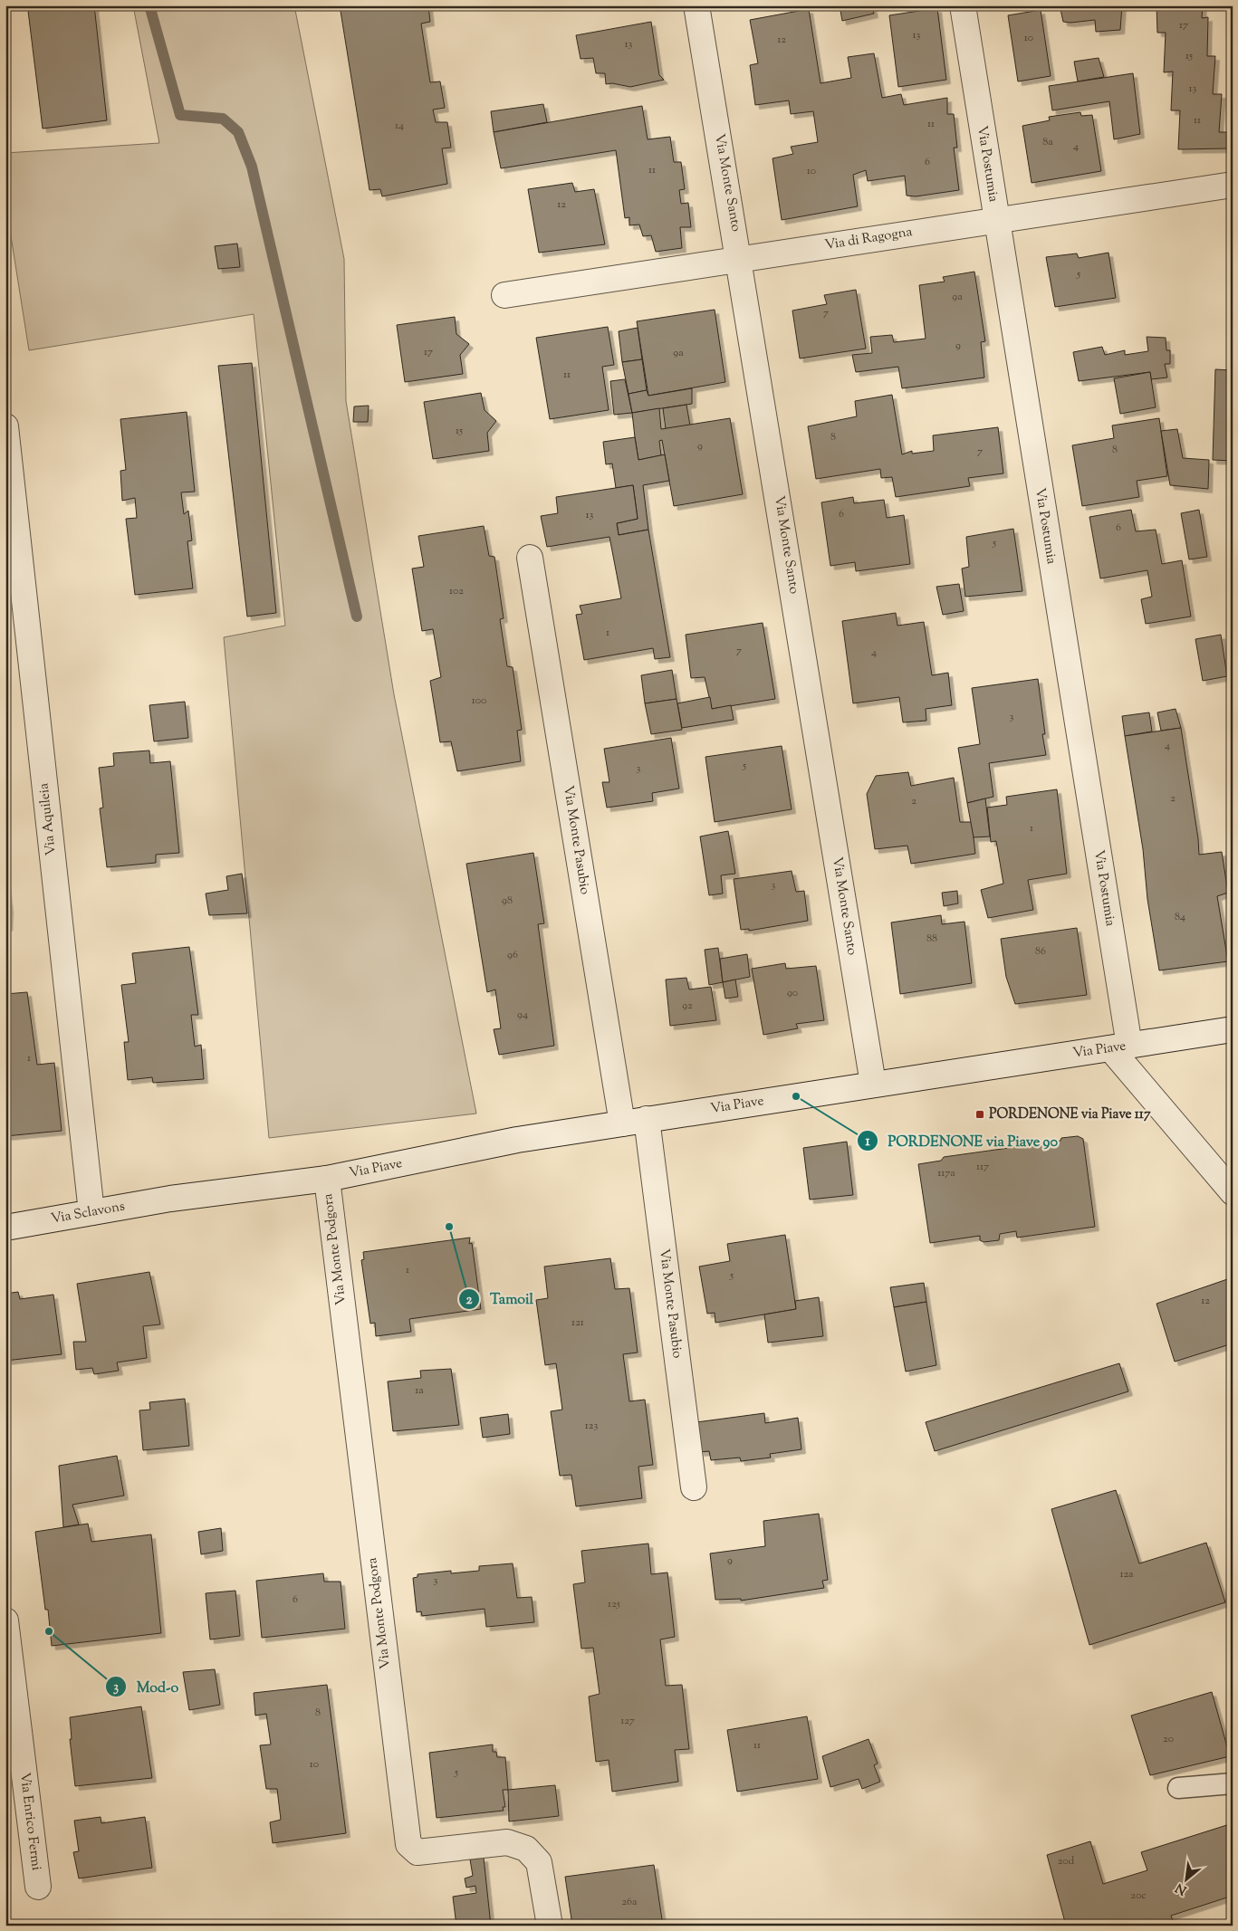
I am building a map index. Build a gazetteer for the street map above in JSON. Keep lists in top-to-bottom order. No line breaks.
{"streets":{"street":["Via Postumia","Via Monte Santo","Via di Ragogna","Via Aquileia","Via Monte Pasubio","Via Piave","Via Sclavons","Via Monte Podgora","Via Enrico Fermi"]},"crossings":[["Via Postumia","Via di Ragogna"],["Via Postumia","Via Piave"],["Via Monte Santo","Via di Ragogna"],["Via Monte Santo","Via Piave"],["Via Aquileia","Via Sclavons"],["Via Monte Pasubio","Via Piave"],["Via Piave","Via Sclavons"],["Via Piave","Via Monte Podgora"]],"places":{"other":["PORDENONE via Piave 90","Tamoil","Mod-o"],"transit":["PORDENONE via Piave 117"]},"house_numbers":["17","13","10","12","13","15","13","11","11","14","8a","4","6","11","10","12","5","9a","7","9","17","9a","11","15","8","9","8","7","6","13","6","5","102","1","7","4","100","3","4","5","3","2","2","1","3","98","84","88","86","96","90","92","94","1","117","117a","1","5","12","121","1a","123","9","12a","3","6","125","8","127","20","11","10","5","20d","20c","26a"],"north":"bottom left"}
